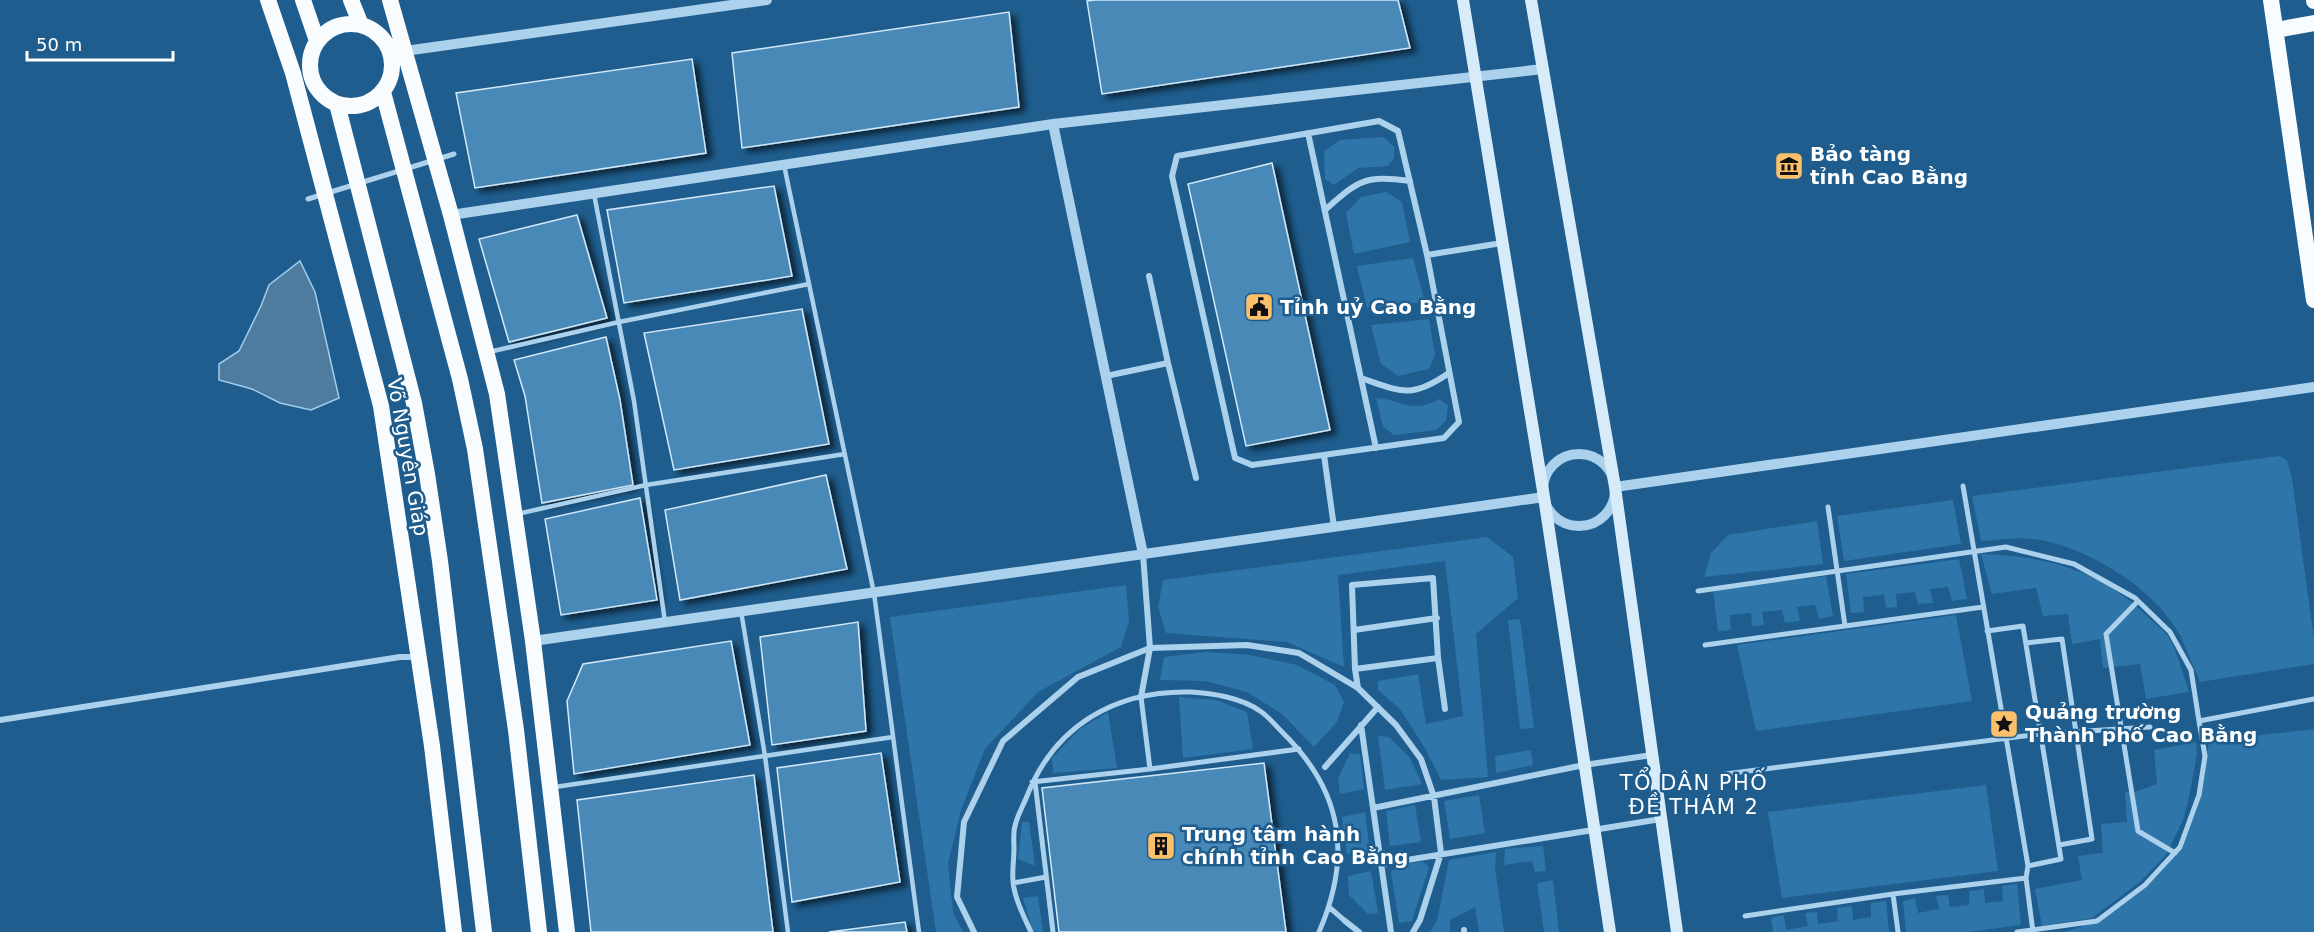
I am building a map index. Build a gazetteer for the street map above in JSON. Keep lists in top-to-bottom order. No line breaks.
{"streets":{"highway":["Võ Nguyên Giáp"]},"districts":["TỔ DÂN PHỐ ĐỀ THÁM 2"],"places":{"museum":["Bảo tàng tỉnh Cao Bằng"],"public building":["Tỉnh uỷ Cao Bằng"],"place":["Quảng trường Thành phố Cao Bằng"],"building":["Trung tâm hành chính tỉnh Cao Bằng"]},"scale_bar":"50 m"}
